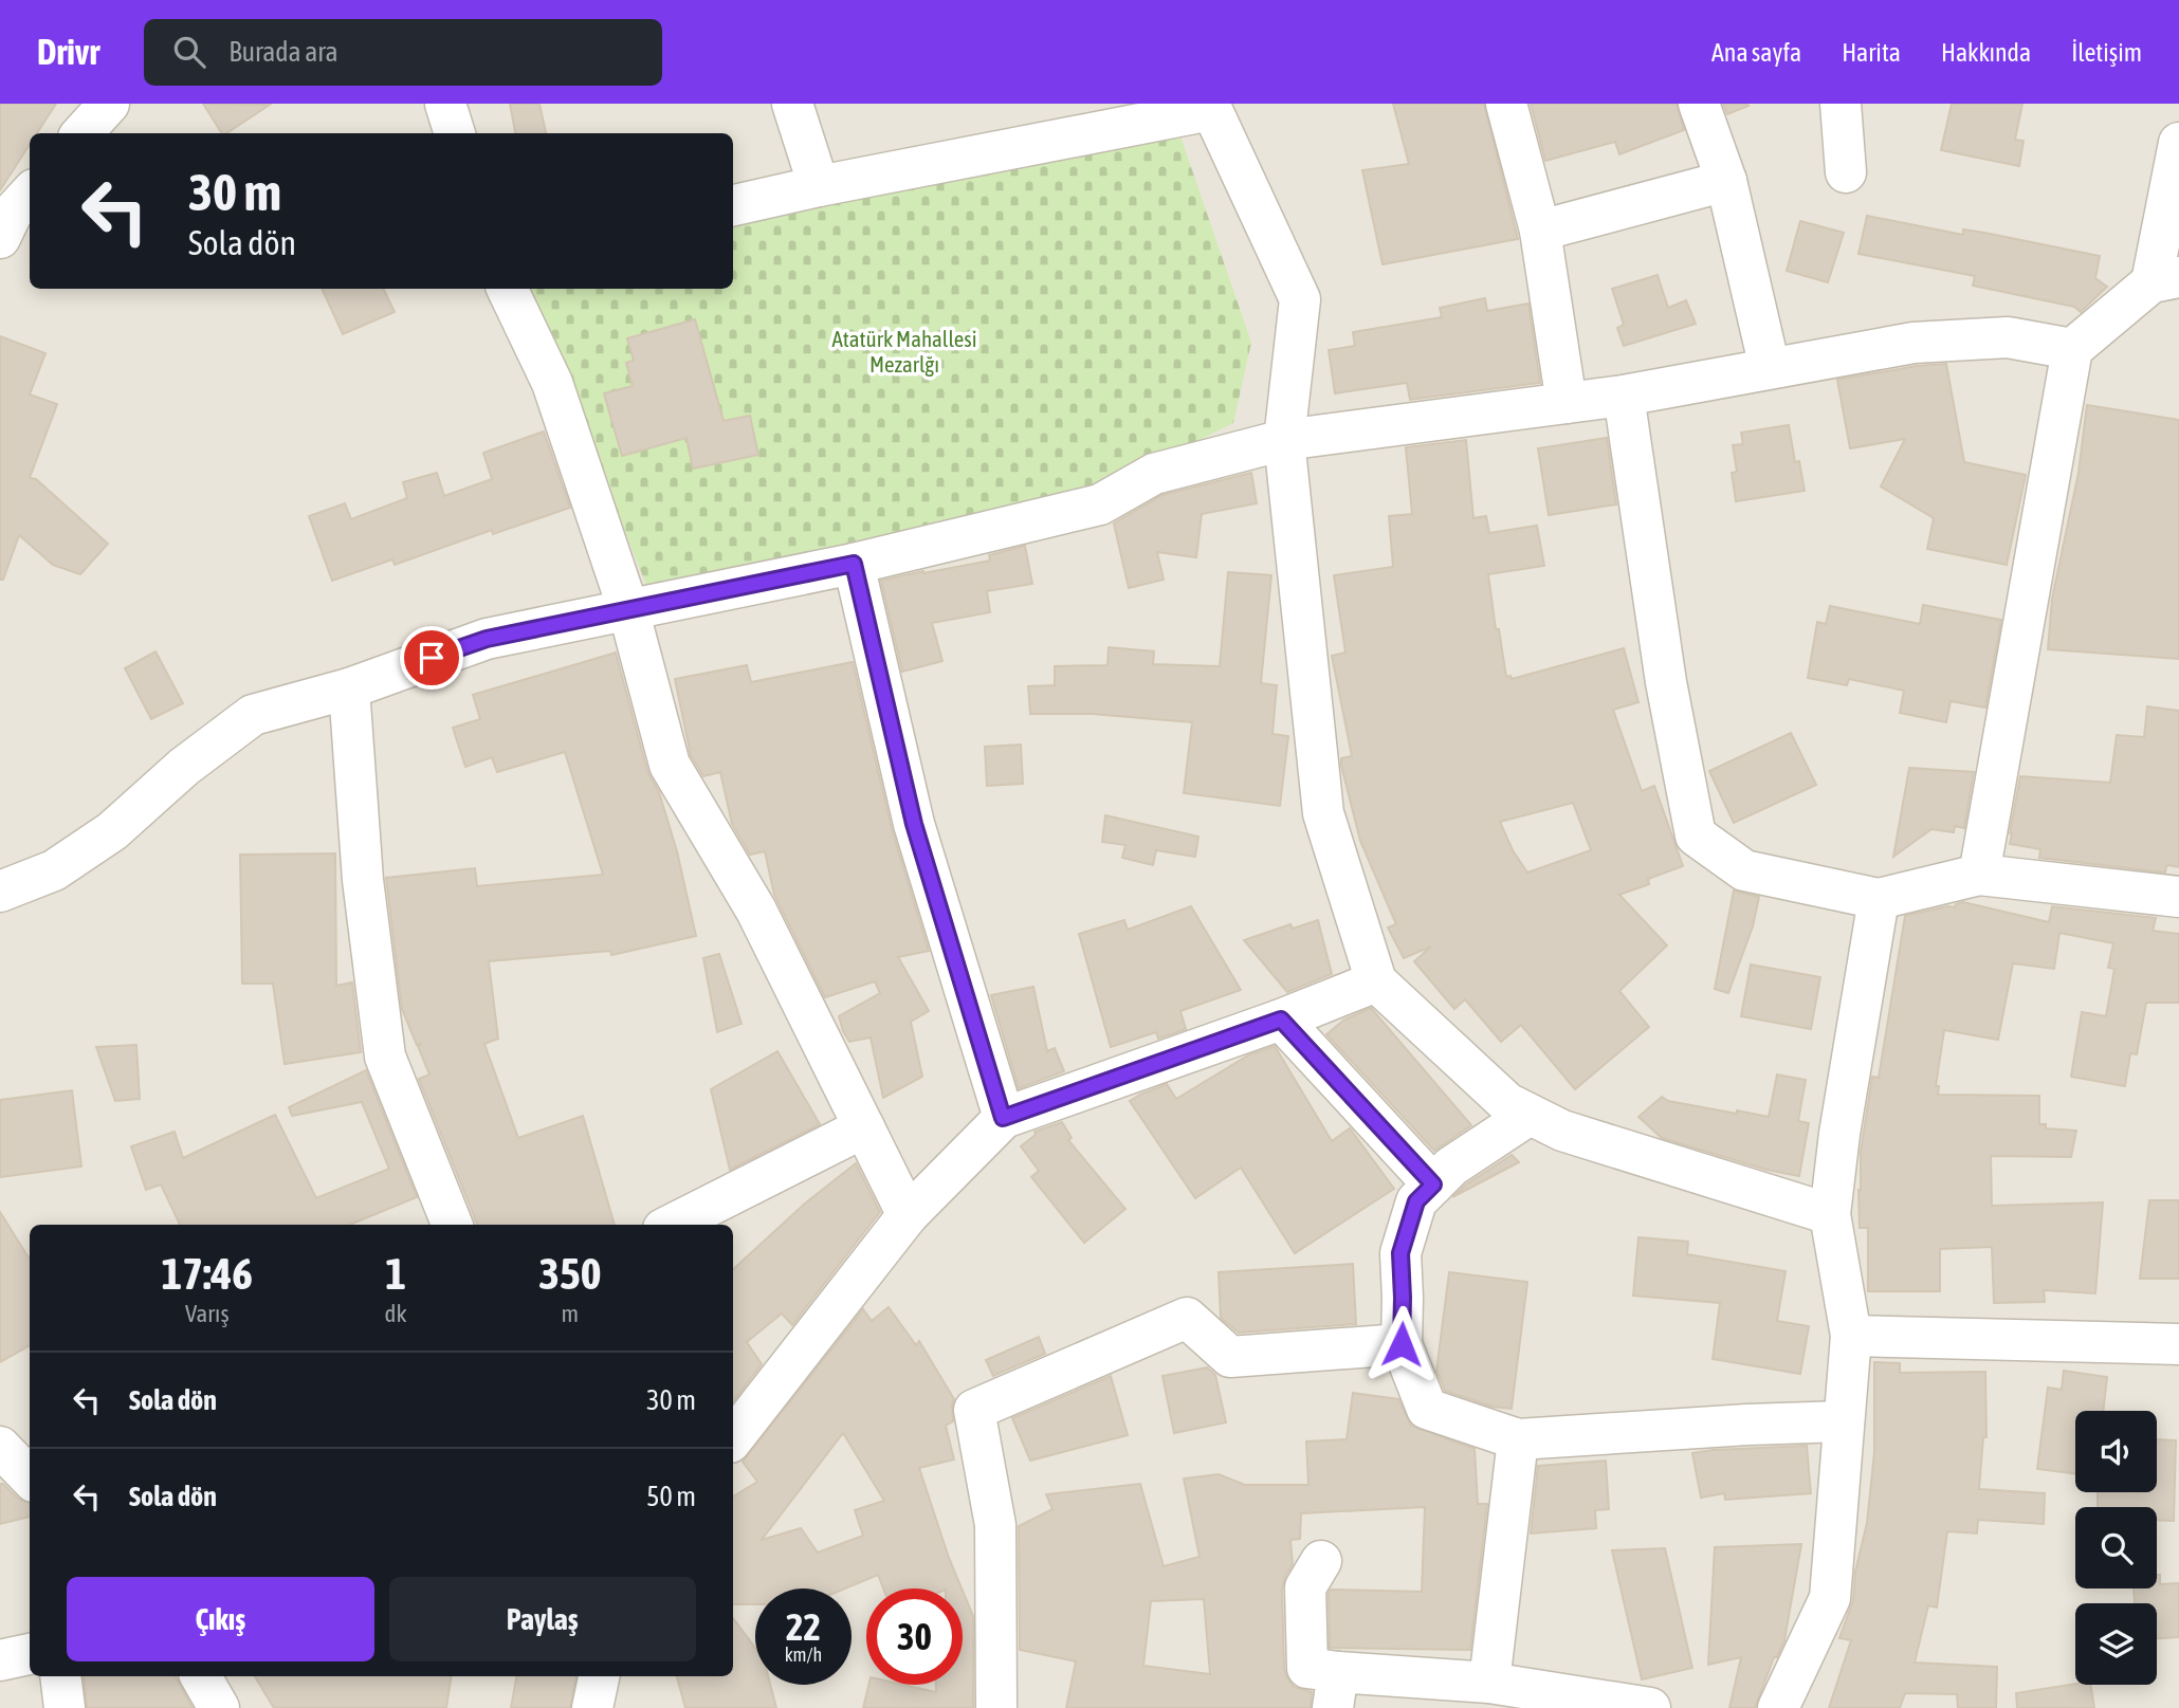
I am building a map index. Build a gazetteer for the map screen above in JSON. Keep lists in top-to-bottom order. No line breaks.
{"parks":["Atatürk Mahallesi Mezarlğı"],"page":{"header":"Drivr","search":"Burada ara","nav":["Ana sayfa","Harita","Hakkında","İletişim"],"turn":["30 m","Sola dön"],"eta":["17:46","Varış","1","dk","350","m"],"list":[{"name":"Sola dön","value":"30 m"},{"name":"Sola dön","value":"50 m"}],"buttons":["Çıkış","Paylaş"],"speed":"22 km/h","limit":"30"}}
